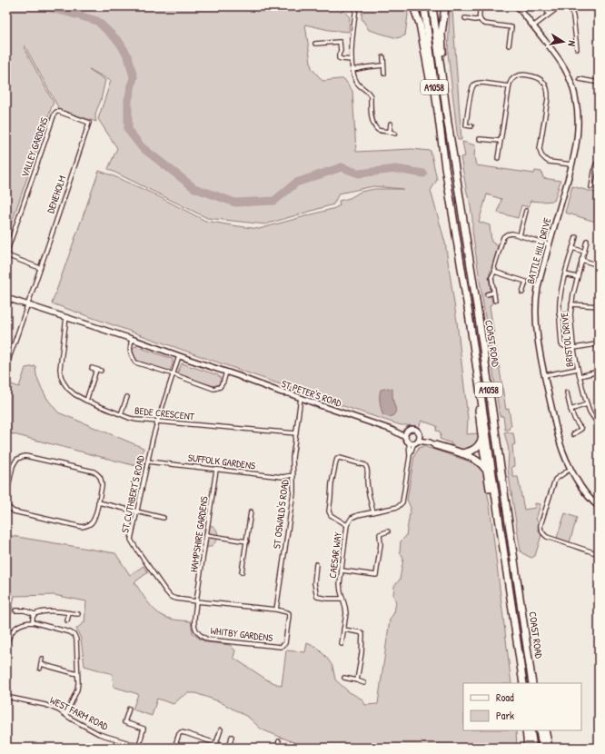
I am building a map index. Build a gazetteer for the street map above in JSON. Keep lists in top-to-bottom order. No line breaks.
{"streets":{"highway":["A1058","COAST ROAD"],"street":["VALLEY GARDENS","DENEHOLM","BATTLE HILL DRIVE","BRISTOL DRIVE","ST PETER'S ROAD","BEDE CRESCENT","SUFFOLK GARDENS","ST CUTHBERT'S ROAD","ST OSWALD'S ROAD","HAMPSHIRE GARDENS","CAESAR WAY","WHITBY GARDENS","WEST FARM ROAD"]},"crossings":[["VALLEY GARDENS","DENEHOLM"],["DENEHOLM","ST PETER'S ROAD"],["ST PETER'S ROAD","BEDE CRESCENT"],["ST PETER'S ROAD","ST CUTHBERT'S ROAD"],["ST PETER'S ROAD","ST OSWALD'S ROAD"],["ST PETER'S ROAD","CAESAR WAY"],["BEDE CRESCENT","ST CUTHBERT'S ROAD"],["BEDE CRESCENT","ST OSWALD'S ROAD"],["SUFFOLK GARDENS","ST CUTHBERT'S ROAD"],["SUFFOLK GARDENS","ST OSWALD'S ROAD"],["SUFFOLK GARDENS","HAMPSHIRE GARDENS"],["ST CUTHBERT'S ROAD","ST OSWALD'S ROAD"],["ST CUTHBERT'S ROAD","HAMPSHIRE GARDENS"],["ST CUTHBERT'S ROAD","WHITBY GARDENS"],["HAMPSHIRE GARDENS","WHITBY GARDENS"]],"legend":["Road","Park"],"north":"right"}
